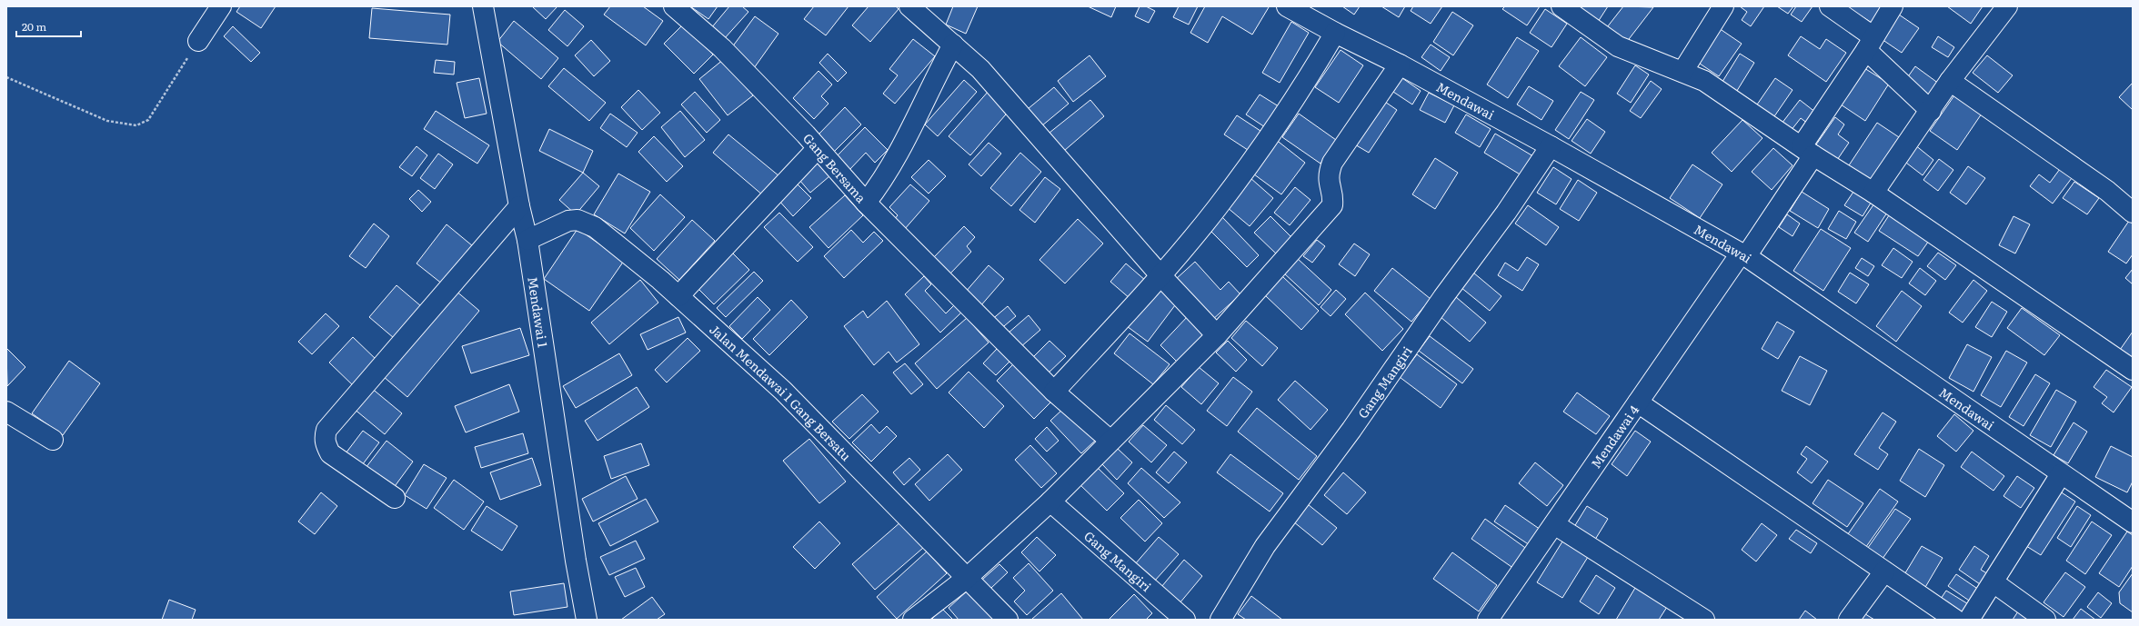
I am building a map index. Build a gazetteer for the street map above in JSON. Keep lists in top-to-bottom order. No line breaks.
{"streets":{"street":["Mendawai","Gang Bersama","Mendawai 1","Gang Mangiri","Jalan Mendawai 1 Gang Bersatu","Mendawai 4"]},"crossings":[["Mendawai","Gang Mangiri"],["Mendawai","Mendawai 4"],["Mendawai 1","Jalan Mendawai 1 Gang Bersatu"]],"scale_bar":"20 m"}
